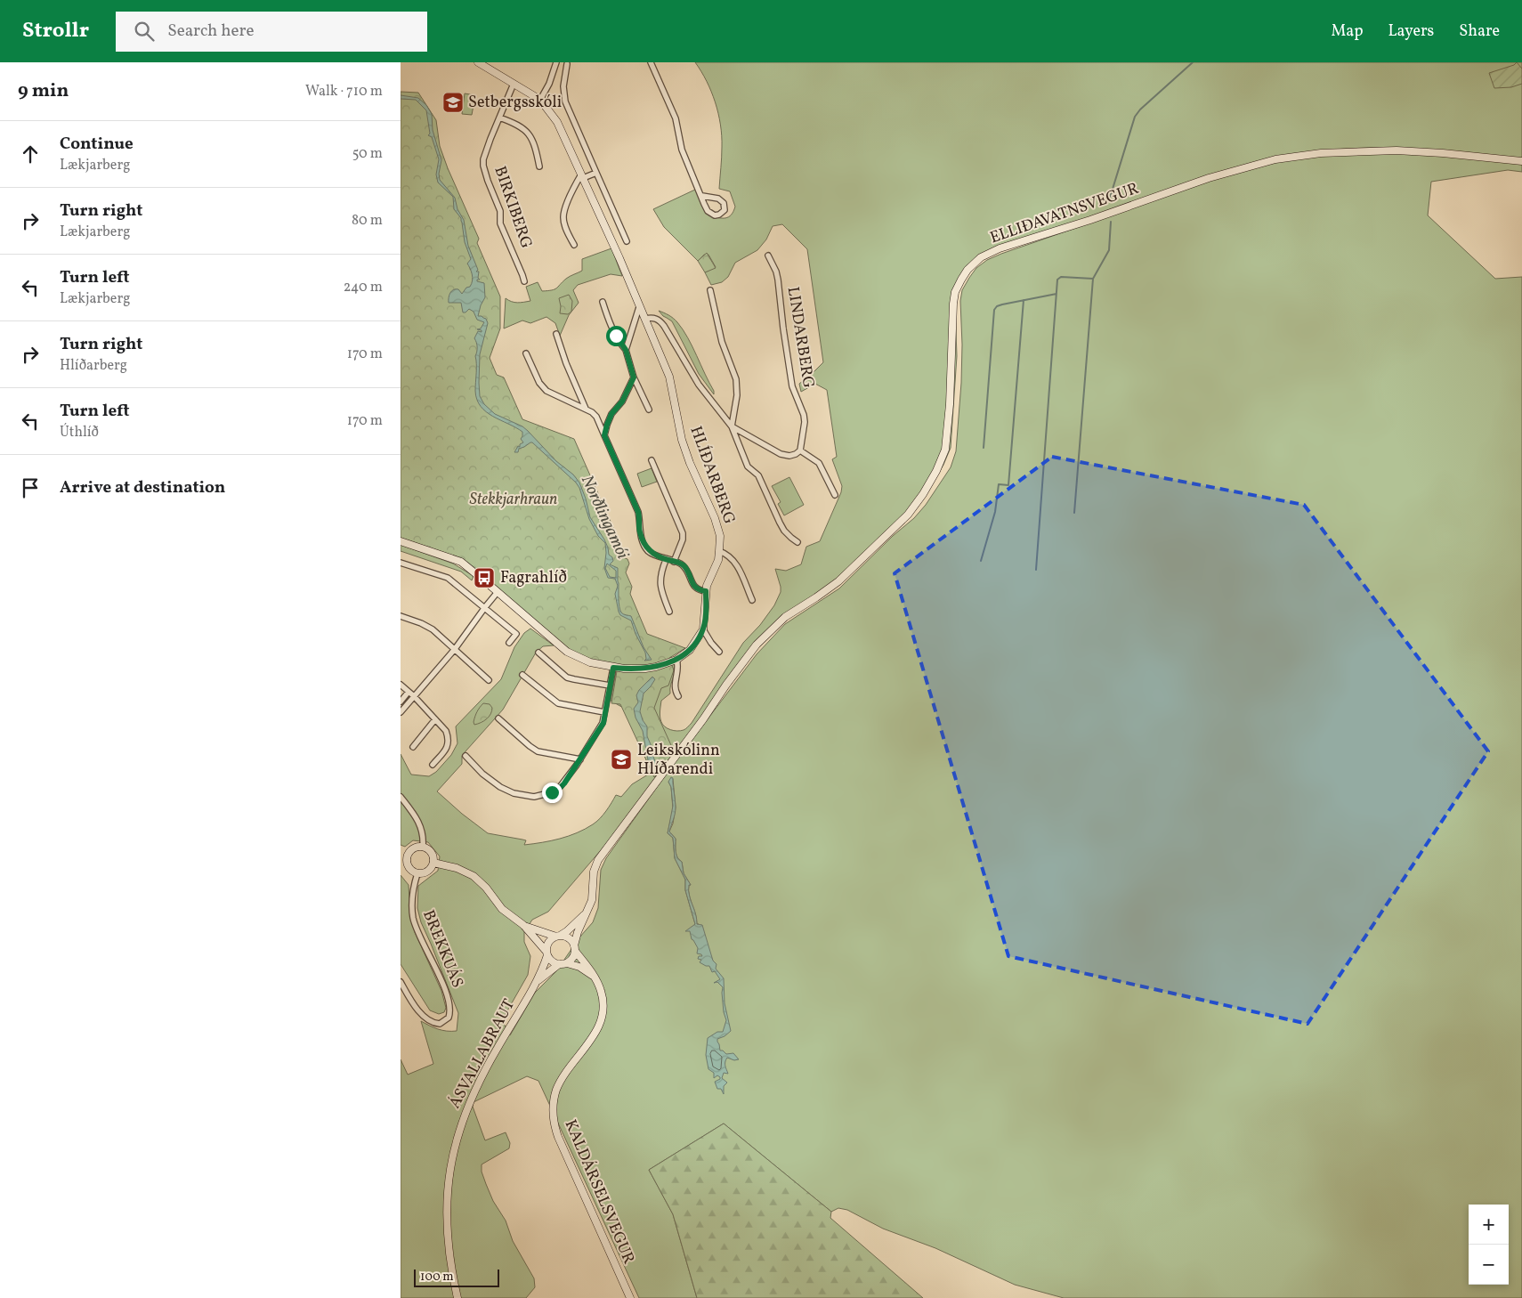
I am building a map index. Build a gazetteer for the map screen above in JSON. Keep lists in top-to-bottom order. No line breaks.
{"streets":{"main road":["ELLIÐAVATNSVEGUR","HLÍÐARBERG","ÁSVALLABRAUT","KALDÁRSELSVEGUR"],"street":["BIRKIBERG","LINDARBERG","BREKKUÁS"]},"crossings":[["BIRKIBERG","HLÍÐARBERG"],["ELLIÐAVATNSVEGUR","ÁSVALLABRAUT"],["ELLIÐAVATNSVEGUR","KALDÁRSELSVEGUR"],["ÁSVALLABRAUT","KALDÁRSELSVEGUR"]],"water":["Norðlingamói"],"parks":["Stekkjarhraun"],"places":{"school or university":["Setbergsskóli","Leikskólinn Hlíðarendi"],"bus stop":["Fagrahlíð"]},"scale_bar":"100 m","page":{"header":"Strollr","search":"Search here","nav":["Map","Layers","Share"],"heading":["9 min","Walk · 710 m"],"list":[["Continue","Lækjarberg","50 m"],["Turn right","Lækjarberg","80 m"],["Turn left","Lækjarberg","240 m"],["Turn right","Hlíðarberg","170 m"],["Turn left","Úthlíð","170 m"],"Arrive at destination"],"map_buttons":["+","−"],"scale":"100 m"}}
